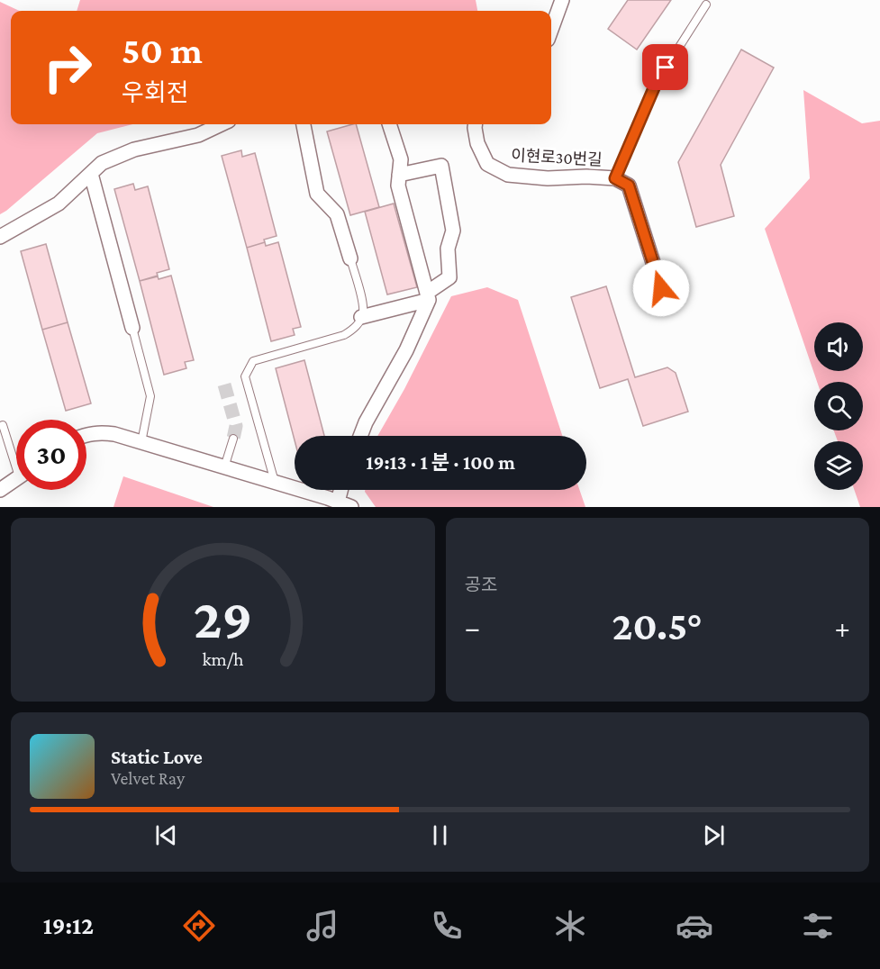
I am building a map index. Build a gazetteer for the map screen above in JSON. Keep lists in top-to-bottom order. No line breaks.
{"streets":{"street":["이현로30번길"]},"page":{"turn":["50 m","우회전"],"limit":"30","trip":"19:13 · 1 분 · 100 m","tile":"공조","heat":["−","20.5°","+"],"song":["Static Love","Velvet Ray"],"tabs":"19:12","gauge":["29","km/h"]}}
